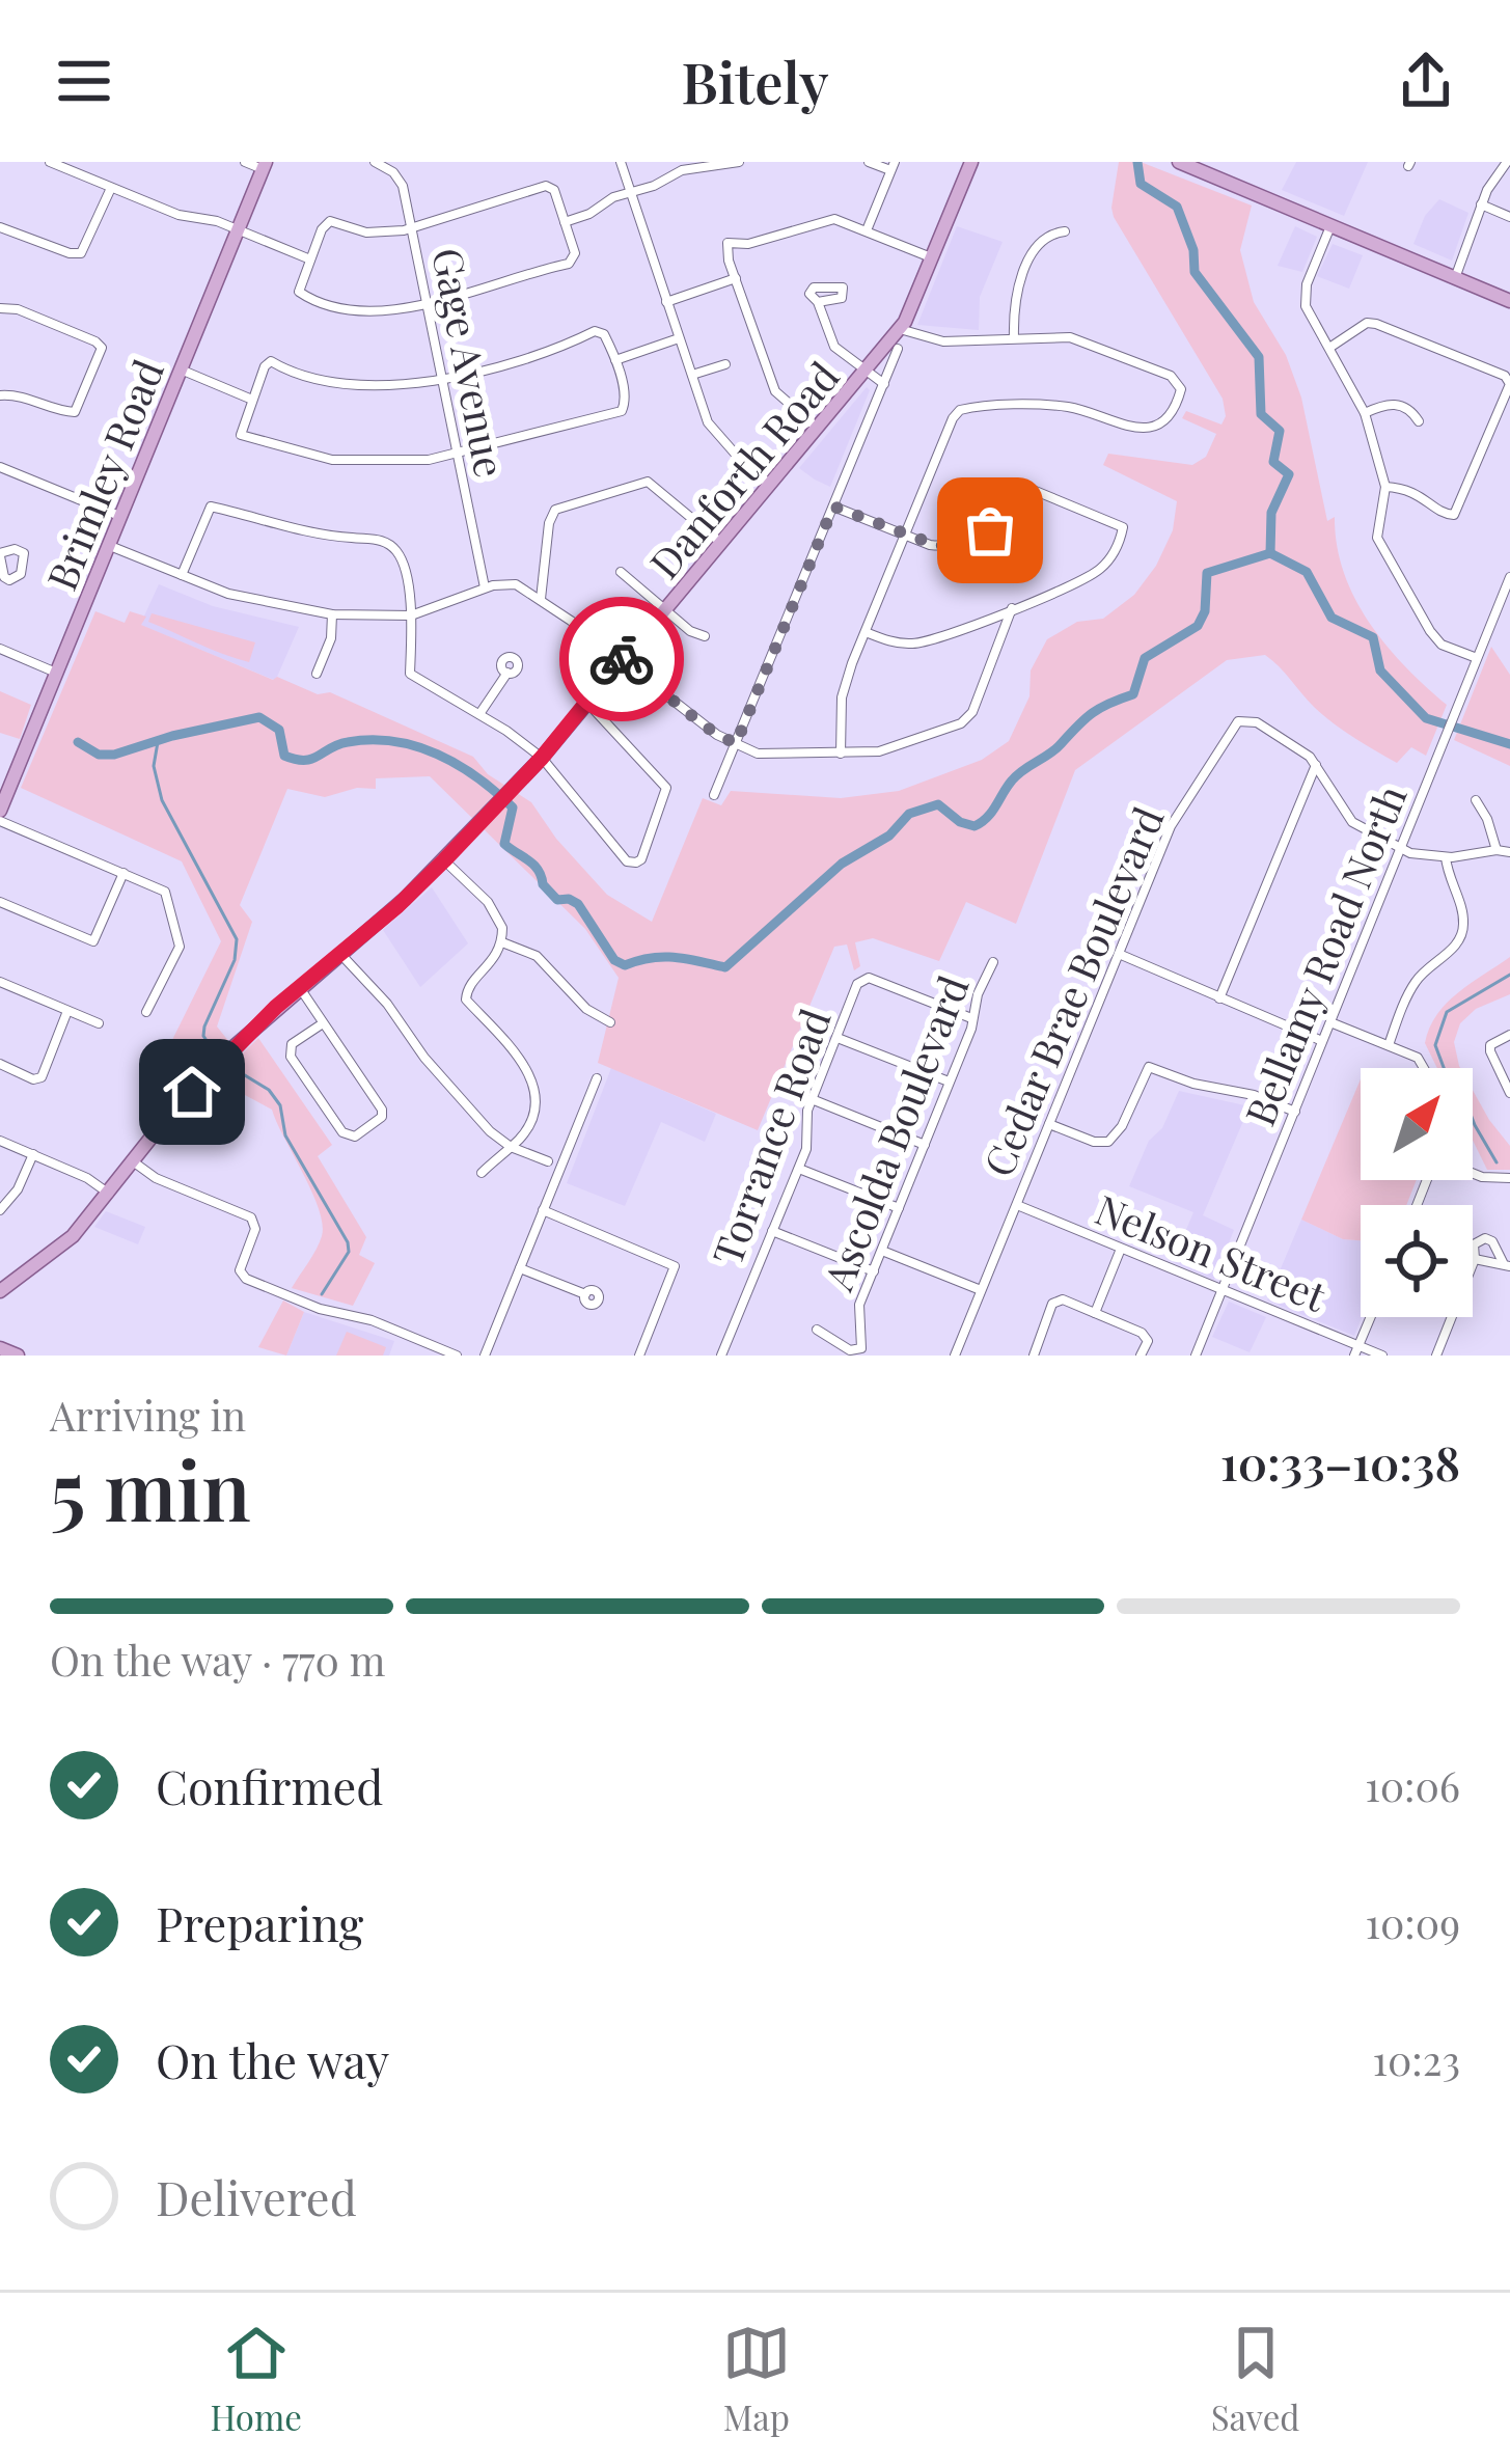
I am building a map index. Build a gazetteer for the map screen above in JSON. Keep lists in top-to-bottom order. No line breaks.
{"streets":{"main road":["Danforth Road","Brimley Road"],"street":["Gage Avenue","Bellamy Road North","Cedar Brae Boulevard","Ascolda Boulevard","Torrance Road","Nelson Street"]},"crossings":[["Bellamy Road North","Cedar Brae Boulevard"],["Bellamy Road North","Nelson Street"],["Cedar Brae Boulevard","Nelson Street"],["Ascolda Boulevard","Torrance Road"]],"north":"top right","page":{"header":"Bitely","heading":["5 min","Arriving in","10:33–10:38"],"bar":"On the way · 770 m","list":[["Confirmed","10:06"],["Preparing","10:09"],["On the way","10:23"],"Delivered"],"tabs":["Home","Map","Saved"]}}
